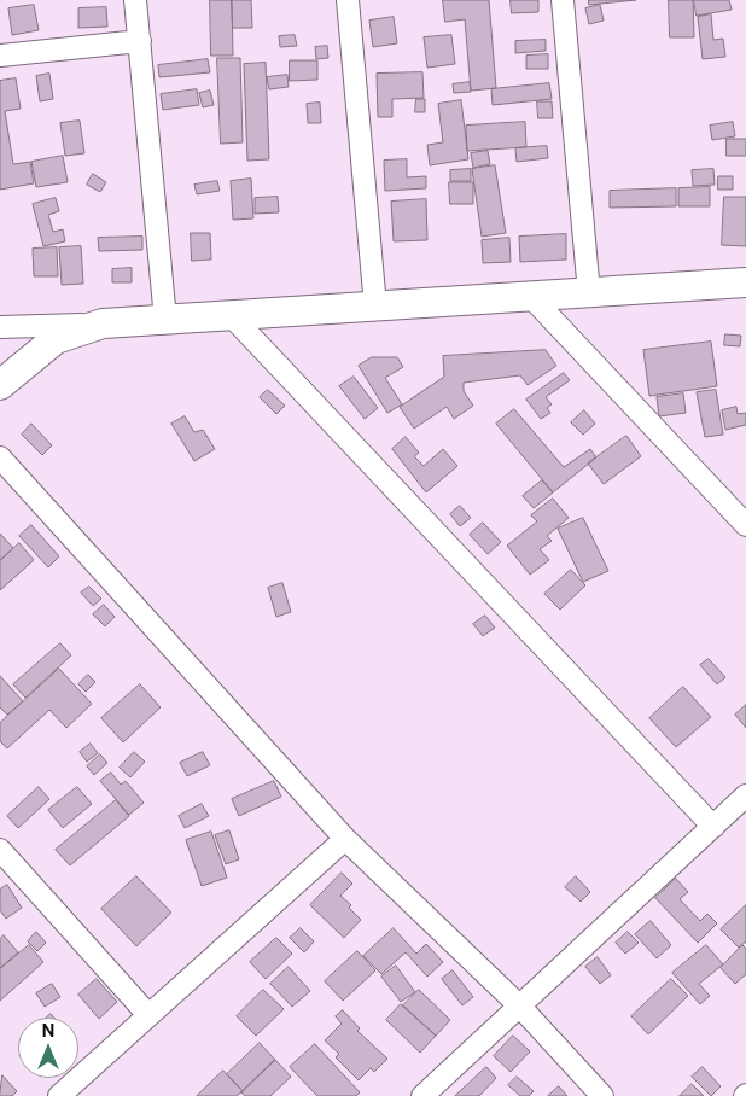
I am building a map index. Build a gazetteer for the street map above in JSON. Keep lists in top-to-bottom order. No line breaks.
{"north":"top"}
